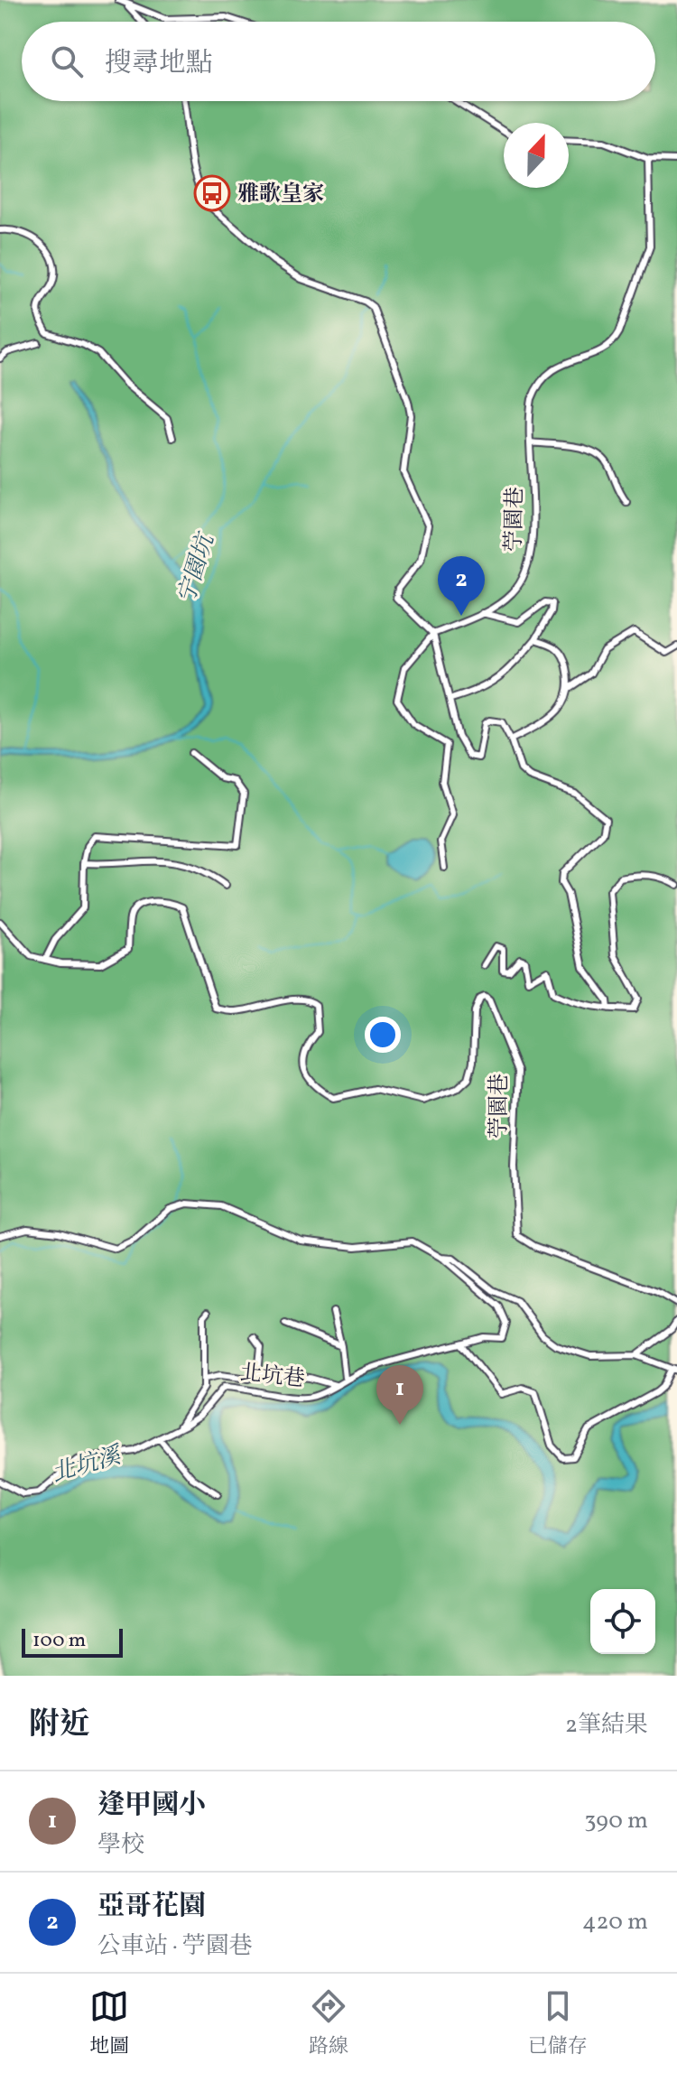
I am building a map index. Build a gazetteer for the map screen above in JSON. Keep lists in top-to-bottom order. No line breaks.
{"streets":{"street":["苧園巷","北坑巷"]},"water":["宁園坑","北坑溪"],"places":{"bus stop":["雅歌皇家"]},"scale_bar":"100 m","north":"top","page":{"search":"搜尋地點","pins":["2","1"],"scale":"100 m","heading":["附近","2筆結果"],"list":[{"mark":"1","name":"逢甲國小","note":"學校","value":"390 m"},{"mark":"2","name":"亞哥花園","note":"公車站 · 苧園巷","value":"420 m"}],"nav":["地圖","路線","已儲存"]}}
